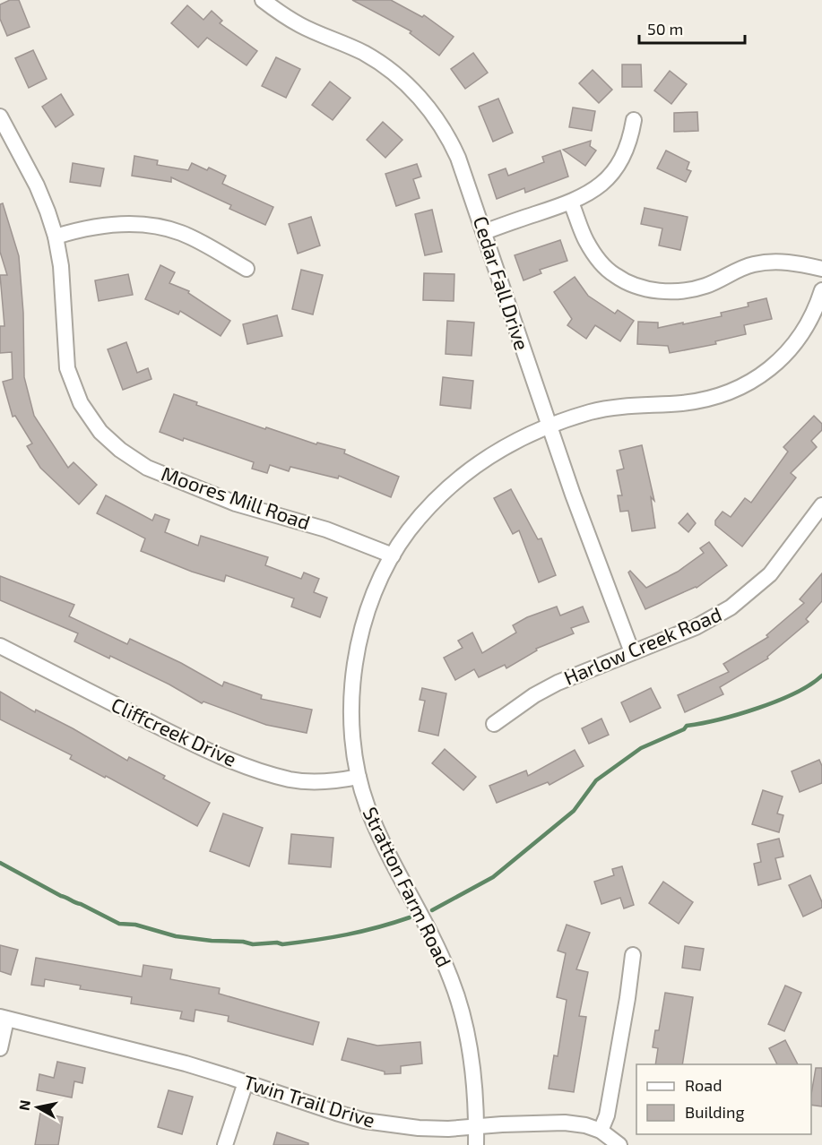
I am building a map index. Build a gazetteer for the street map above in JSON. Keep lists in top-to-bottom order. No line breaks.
{"streets":{"street":["Cedar Fall Drive","Moores Mill Road","Harlow Creek Road","Cliffcreek Drive","Stratton Farm Road","Twin Trail Drive"]},"crossings":[["Cedar Fall Drive","Harlow Creek Road"],["Cedar Fall Drive","Stratton Farm Road"],["Moores Mill Road","Stratton Farm Road"],["Cliffcreek Drive","Stratton Farm Road"],["Stratton Farm Road","Twin Trail Drive"]],"legend":["Road","Building"],"scale_bar":"50 m","north":"left"}
